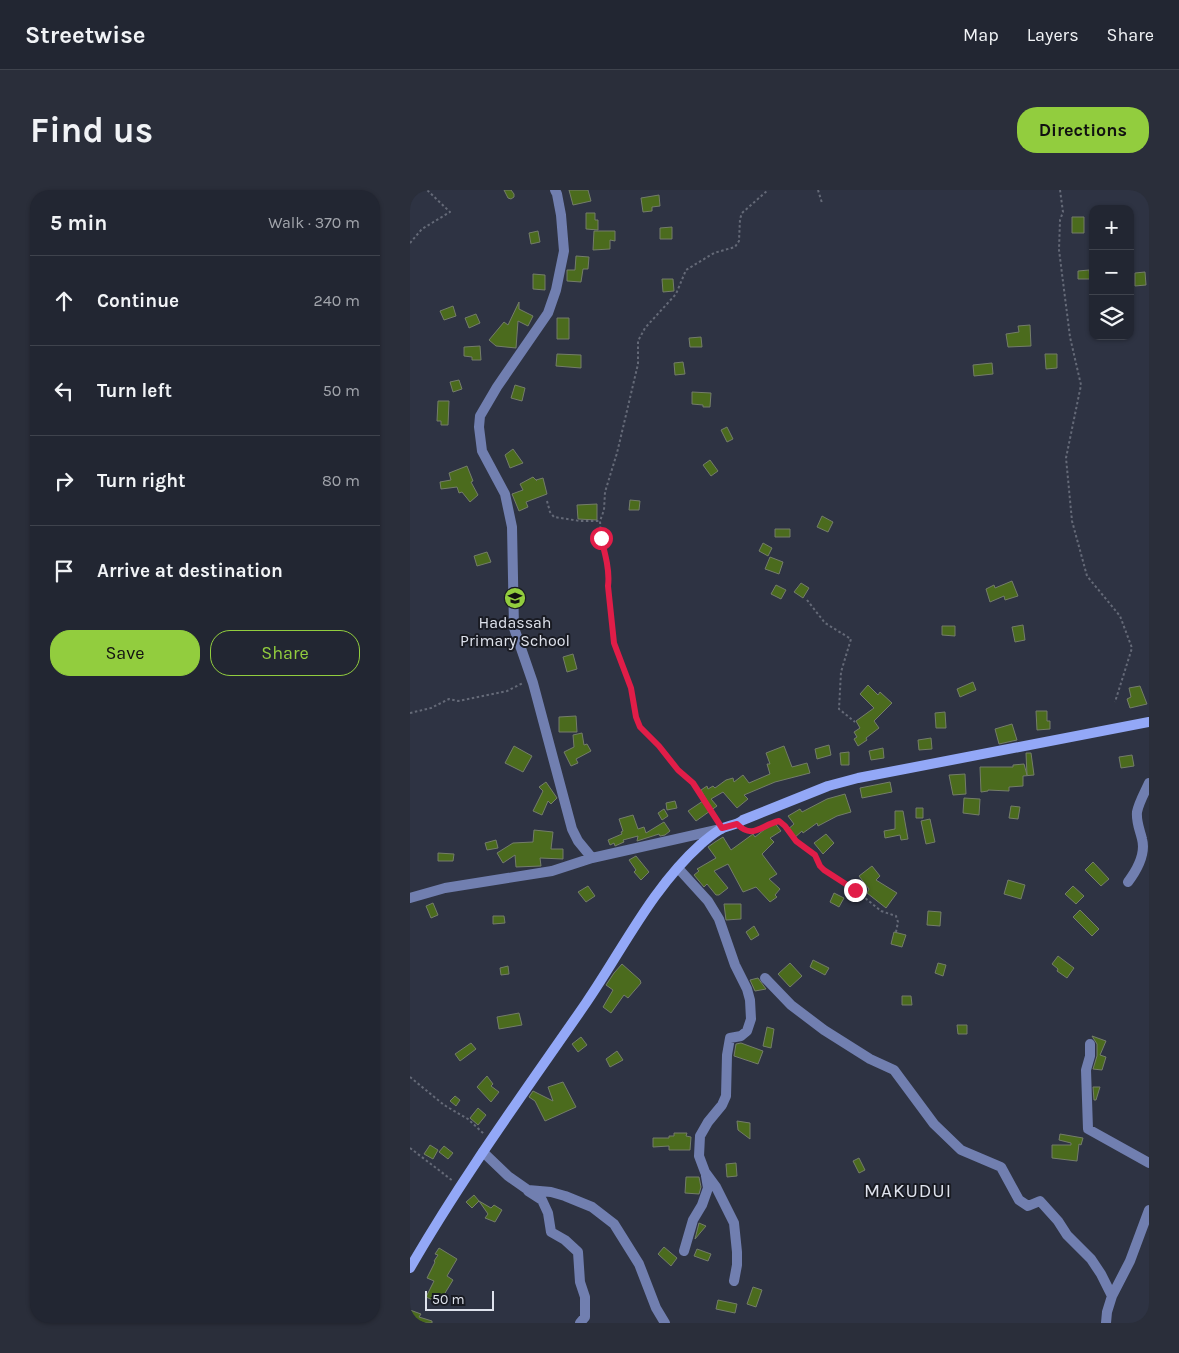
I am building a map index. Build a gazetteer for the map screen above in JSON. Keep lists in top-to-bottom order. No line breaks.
{"districts":["MAKUDUI"],"places":{"school or university":["Hadassah Primary School"]},"scale_bar":"50 m","page":{"header":"Streetwise","nav":["Map","Layers","Share"],"buttons":["Directions",["Save","Share"]],"title":"Find us","heading":["5 min","Walk · 370 m"],"map_buttons":["+","−"],"list":[["Continue","240 m"],["Turn left","50 m"],["Turn right","80 m"],"Arrive at destination"],"scale":"50 m"}}
